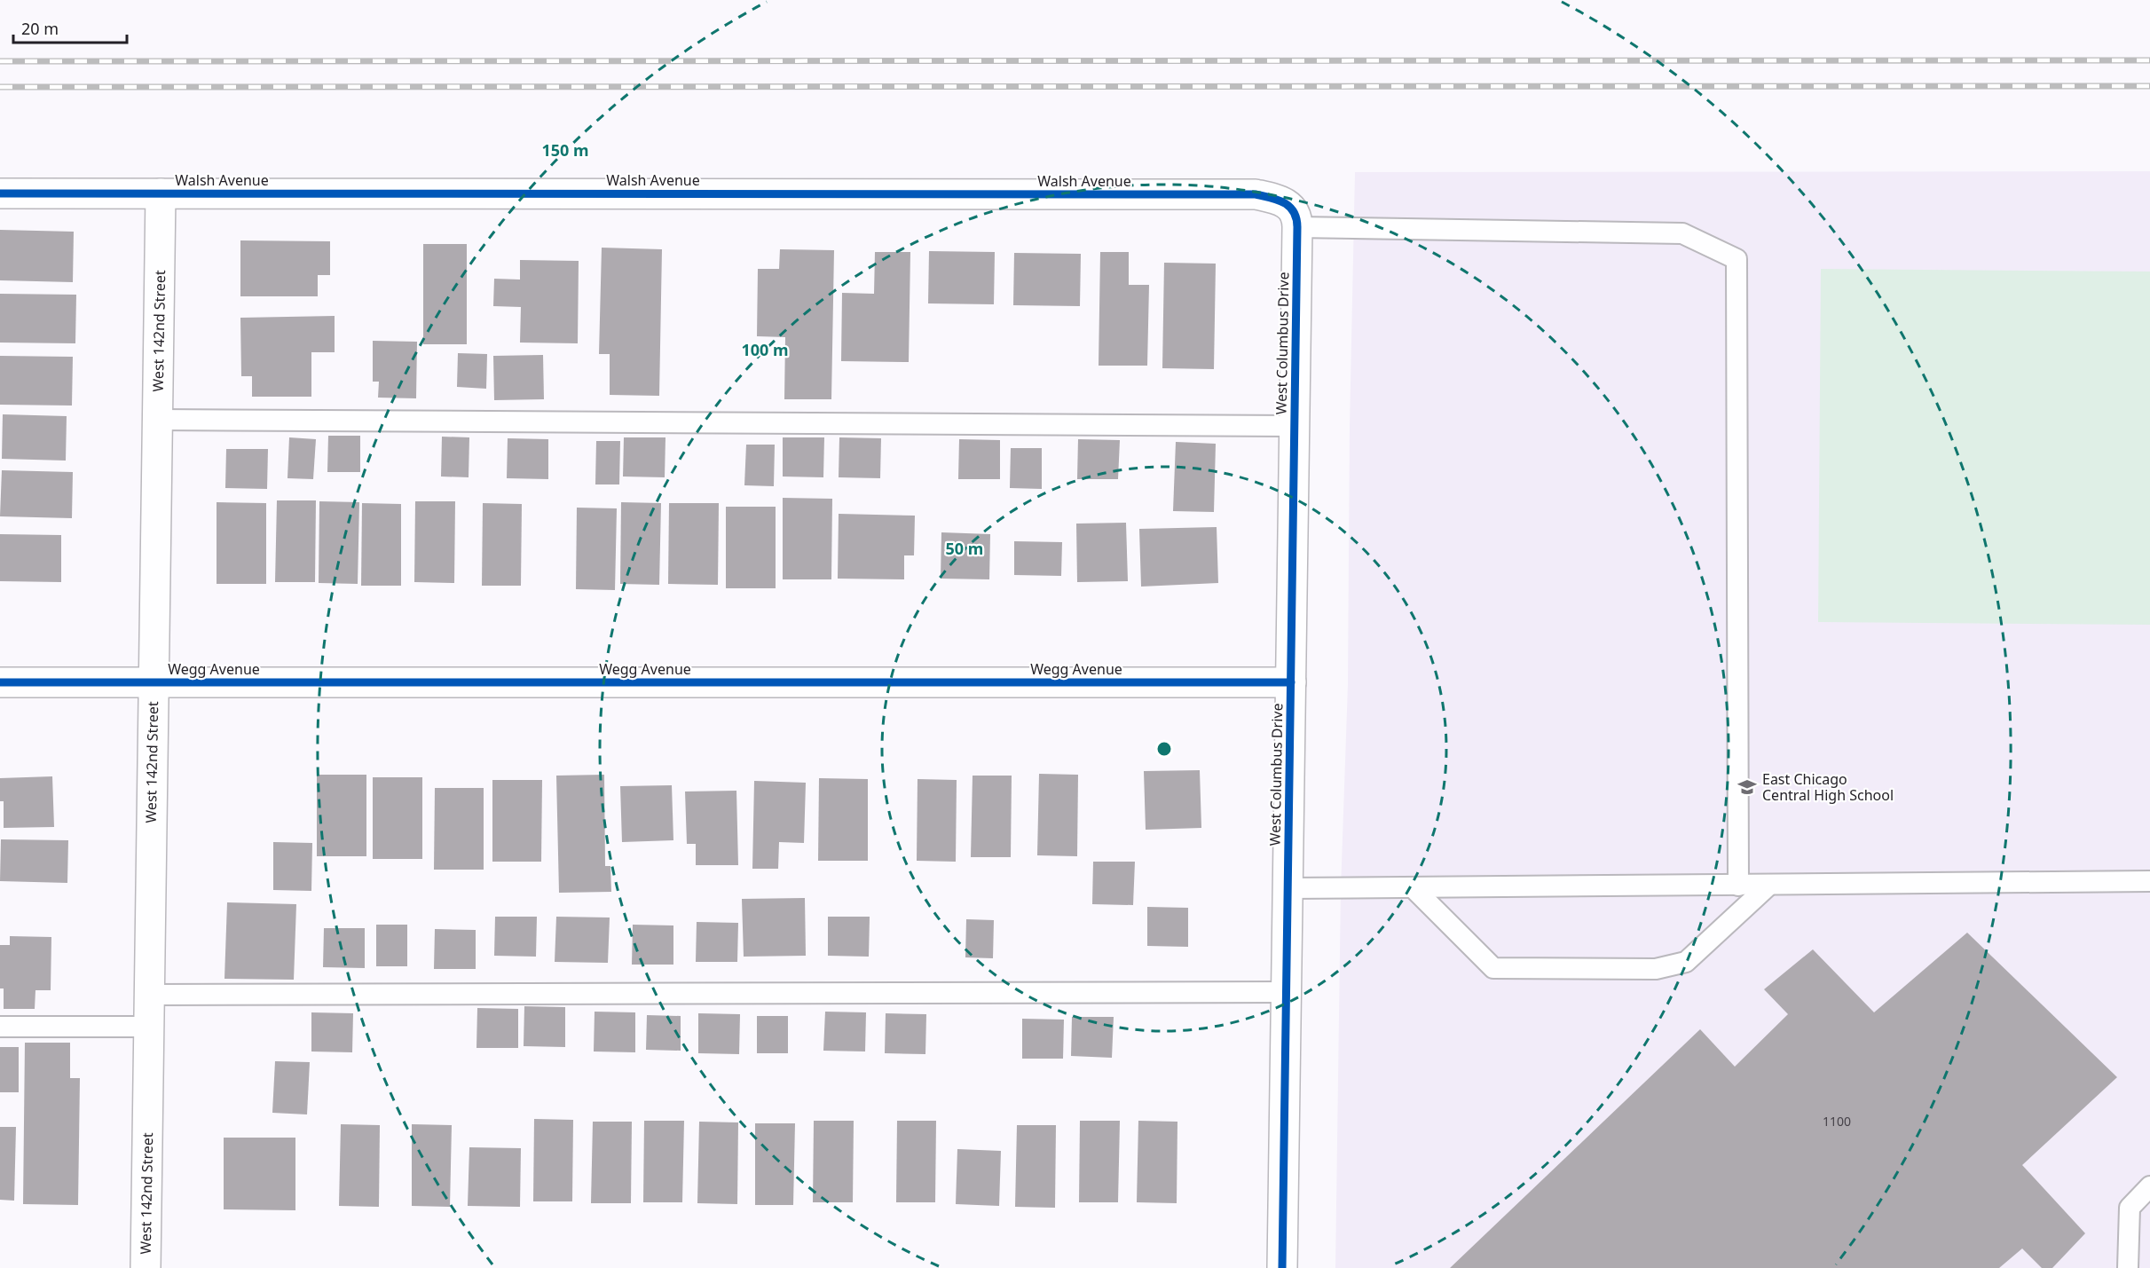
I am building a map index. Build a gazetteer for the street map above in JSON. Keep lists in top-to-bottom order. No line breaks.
{"streets":{"street":["Walsh Avenue","West 142nd Street","West Columbus Drive","Wegg Avenue"]},"crossings":[["Walsh Avenue","West 142nd Street"],["Walsh Avenue","West Columbus Drive"],["West 142nd Street","Wegg Avenue"],["West Columbus Drive","Wegg Avenue"]],"places":{"school or university":["East Chicago Central High School"]},"house_numbers":["1100"],"scale_bar":"20 m","rings":["150 m","100 m","50 m"]}
